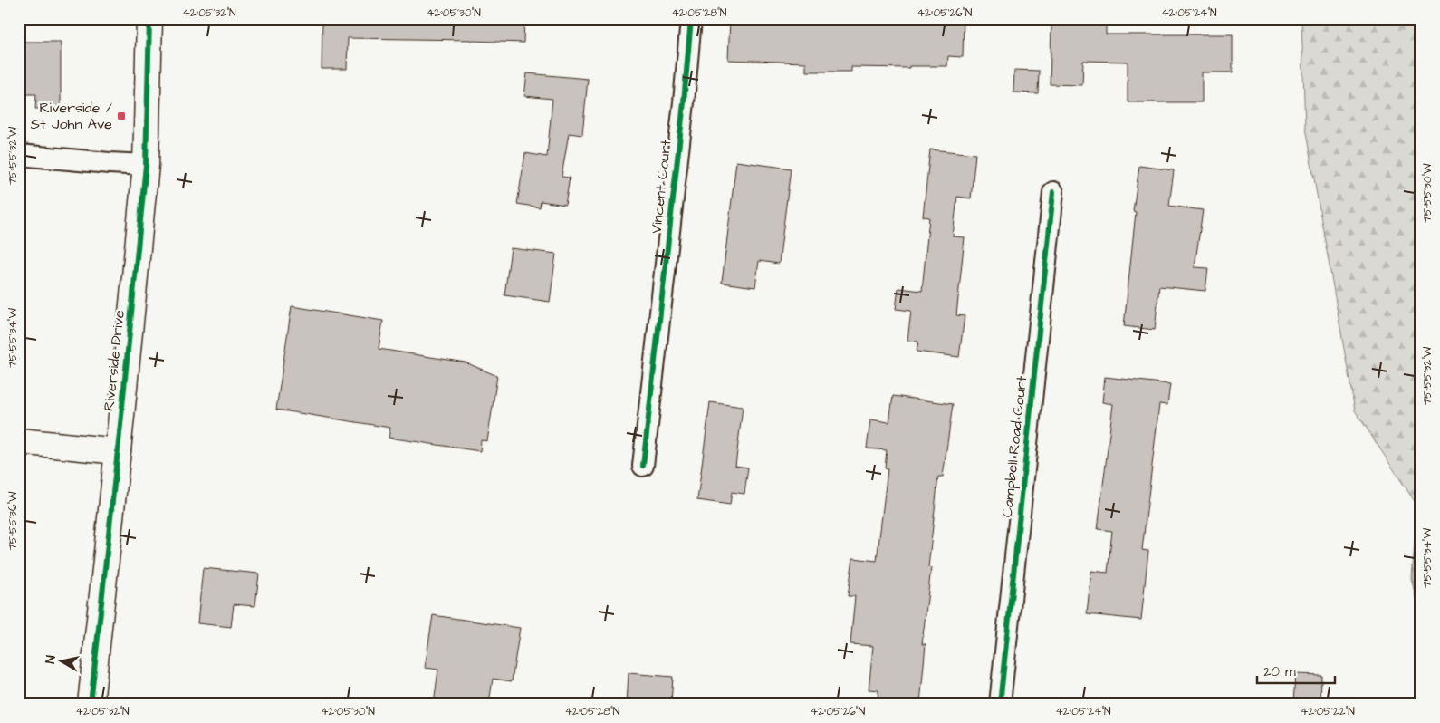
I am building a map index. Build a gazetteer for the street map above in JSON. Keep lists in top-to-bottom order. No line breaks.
{"streets":{"main road":["Riverside Drive"],"street":["Vincent Court","Campbell Road Court"]},"places":{"transit":["Riverside / St John Ave"]},"scale_bar":"20 m","north":"left","coordinates":["42°05'32\"N","42°05'30\"N","42°05'28\"N","42°05'26\"N","42°05'24\"N","75°55'32\"W","75°55'30\"W","75°55'34\"W","75°55'36\"W","42°05'22\"N"]}
